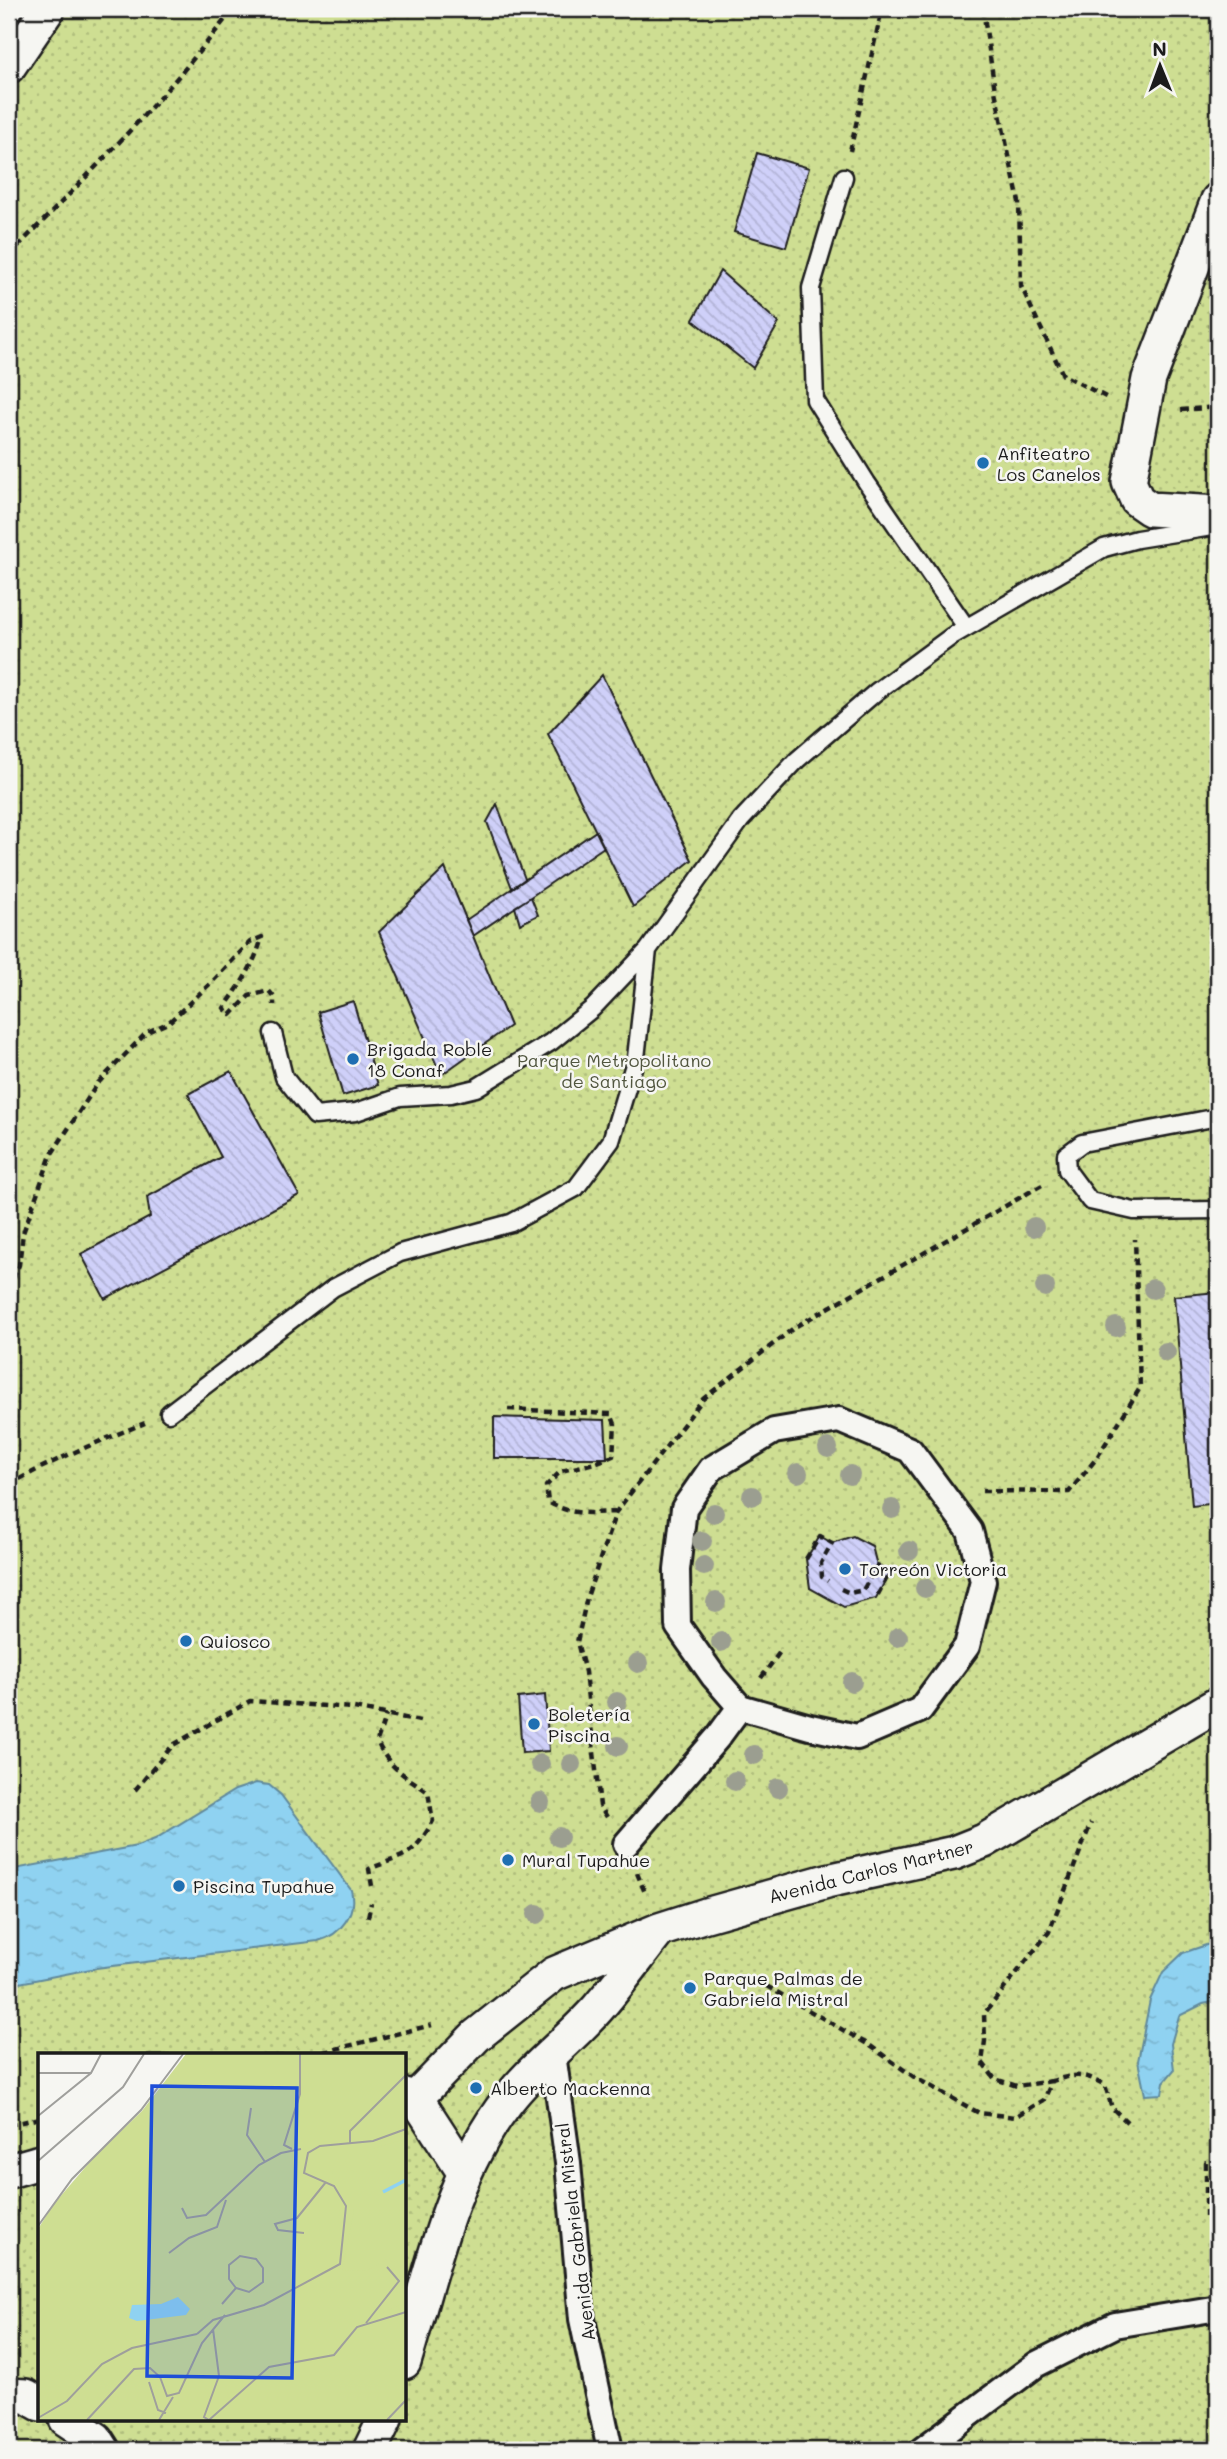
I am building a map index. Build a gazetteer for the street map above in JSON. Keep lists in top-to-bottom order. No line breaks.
{"streets":{"street":["Avenida Carlos Martner","Avenida Gabriela Mistral"]},"parks":["Parque Metropolitano de Santiago"],"places":["Anfiteatro Los Canelos","Brigada Roble 18 Conaf","Torreón Victoria","Quiosco","Boletería Piscina","Mural Tupahue","Piscina Tupahue","Parque Palmas de Gabriela Mistral","Alberto Mackenna"],"north":"top"}
